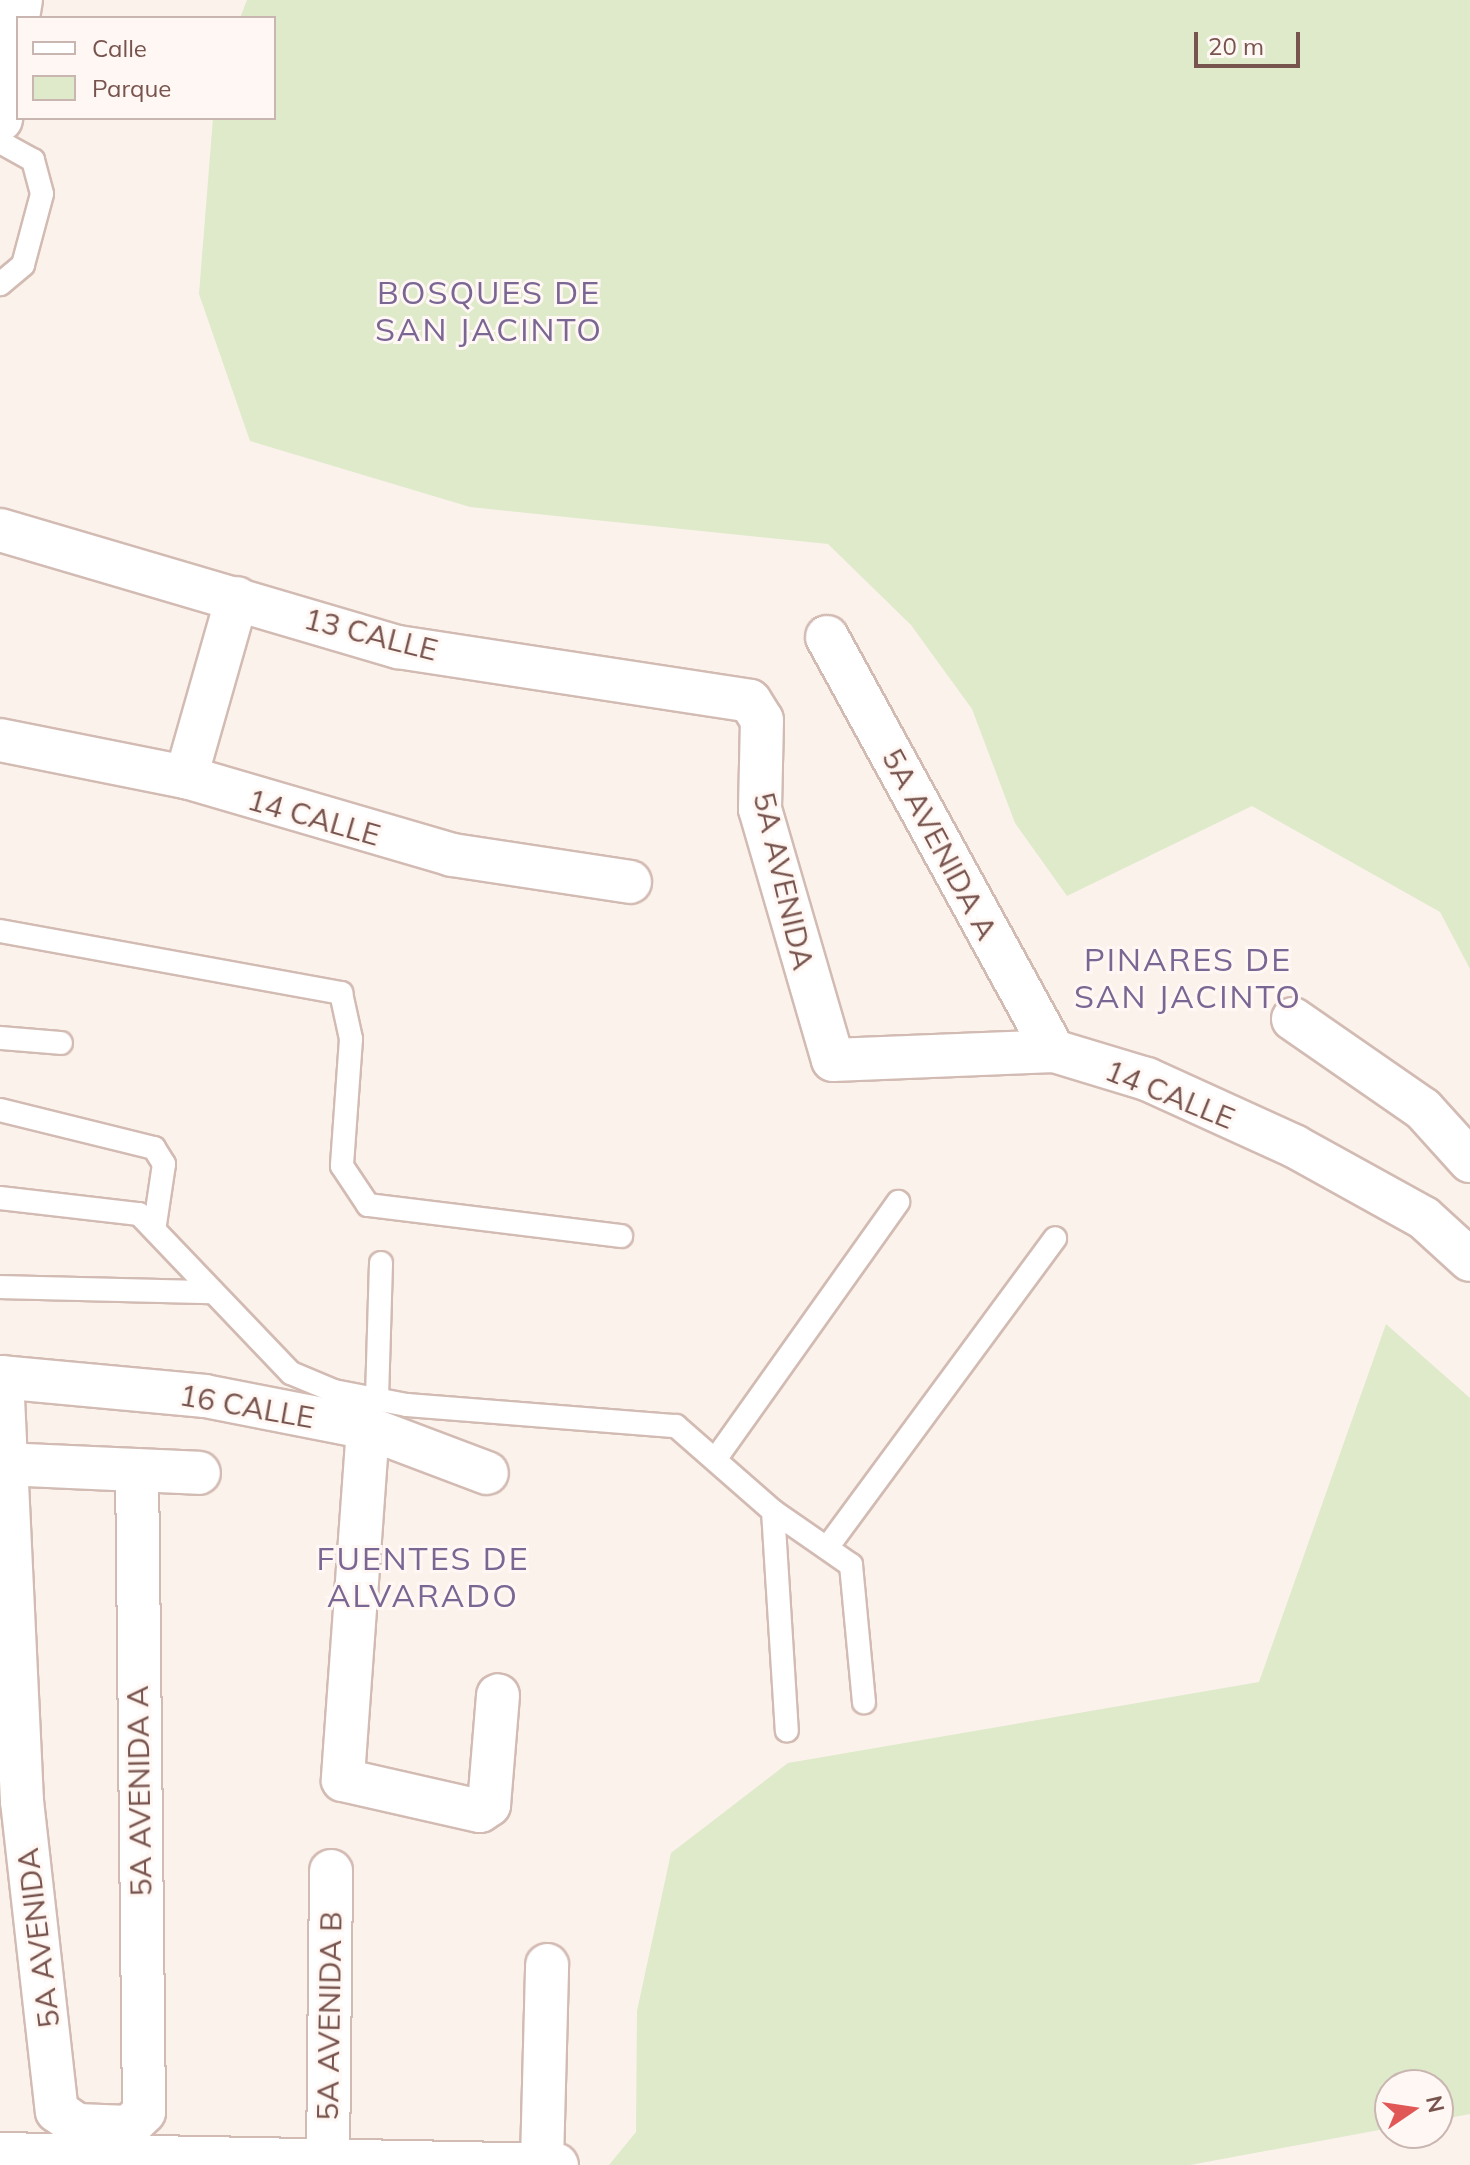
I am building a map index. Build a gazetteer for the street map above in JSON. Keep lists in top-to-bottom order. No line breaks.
{"streets":{"street":["13 CALLE","14 CALLE","5A AVENIDA A","5A AVENIDA","16 CALLE","5A AVENIDA B"]},"crossings":[["13 CALLE","5A AVENIDA"],["14 CALLE","5A AVENIDA A"],["14 CALLE","5A AVENIDA"],["5A AVENIDA A","5A AVENIDA"],["5A AVENIDA","16 CALLE"]],"districts":["BOSQUES DE SAN JACINTO","PINARES DE SAN JACINTO","FUENTES DE ALVARADO"],"legend":["Calle","Parque"],"scale_bar":"20 m","north":"right"}
